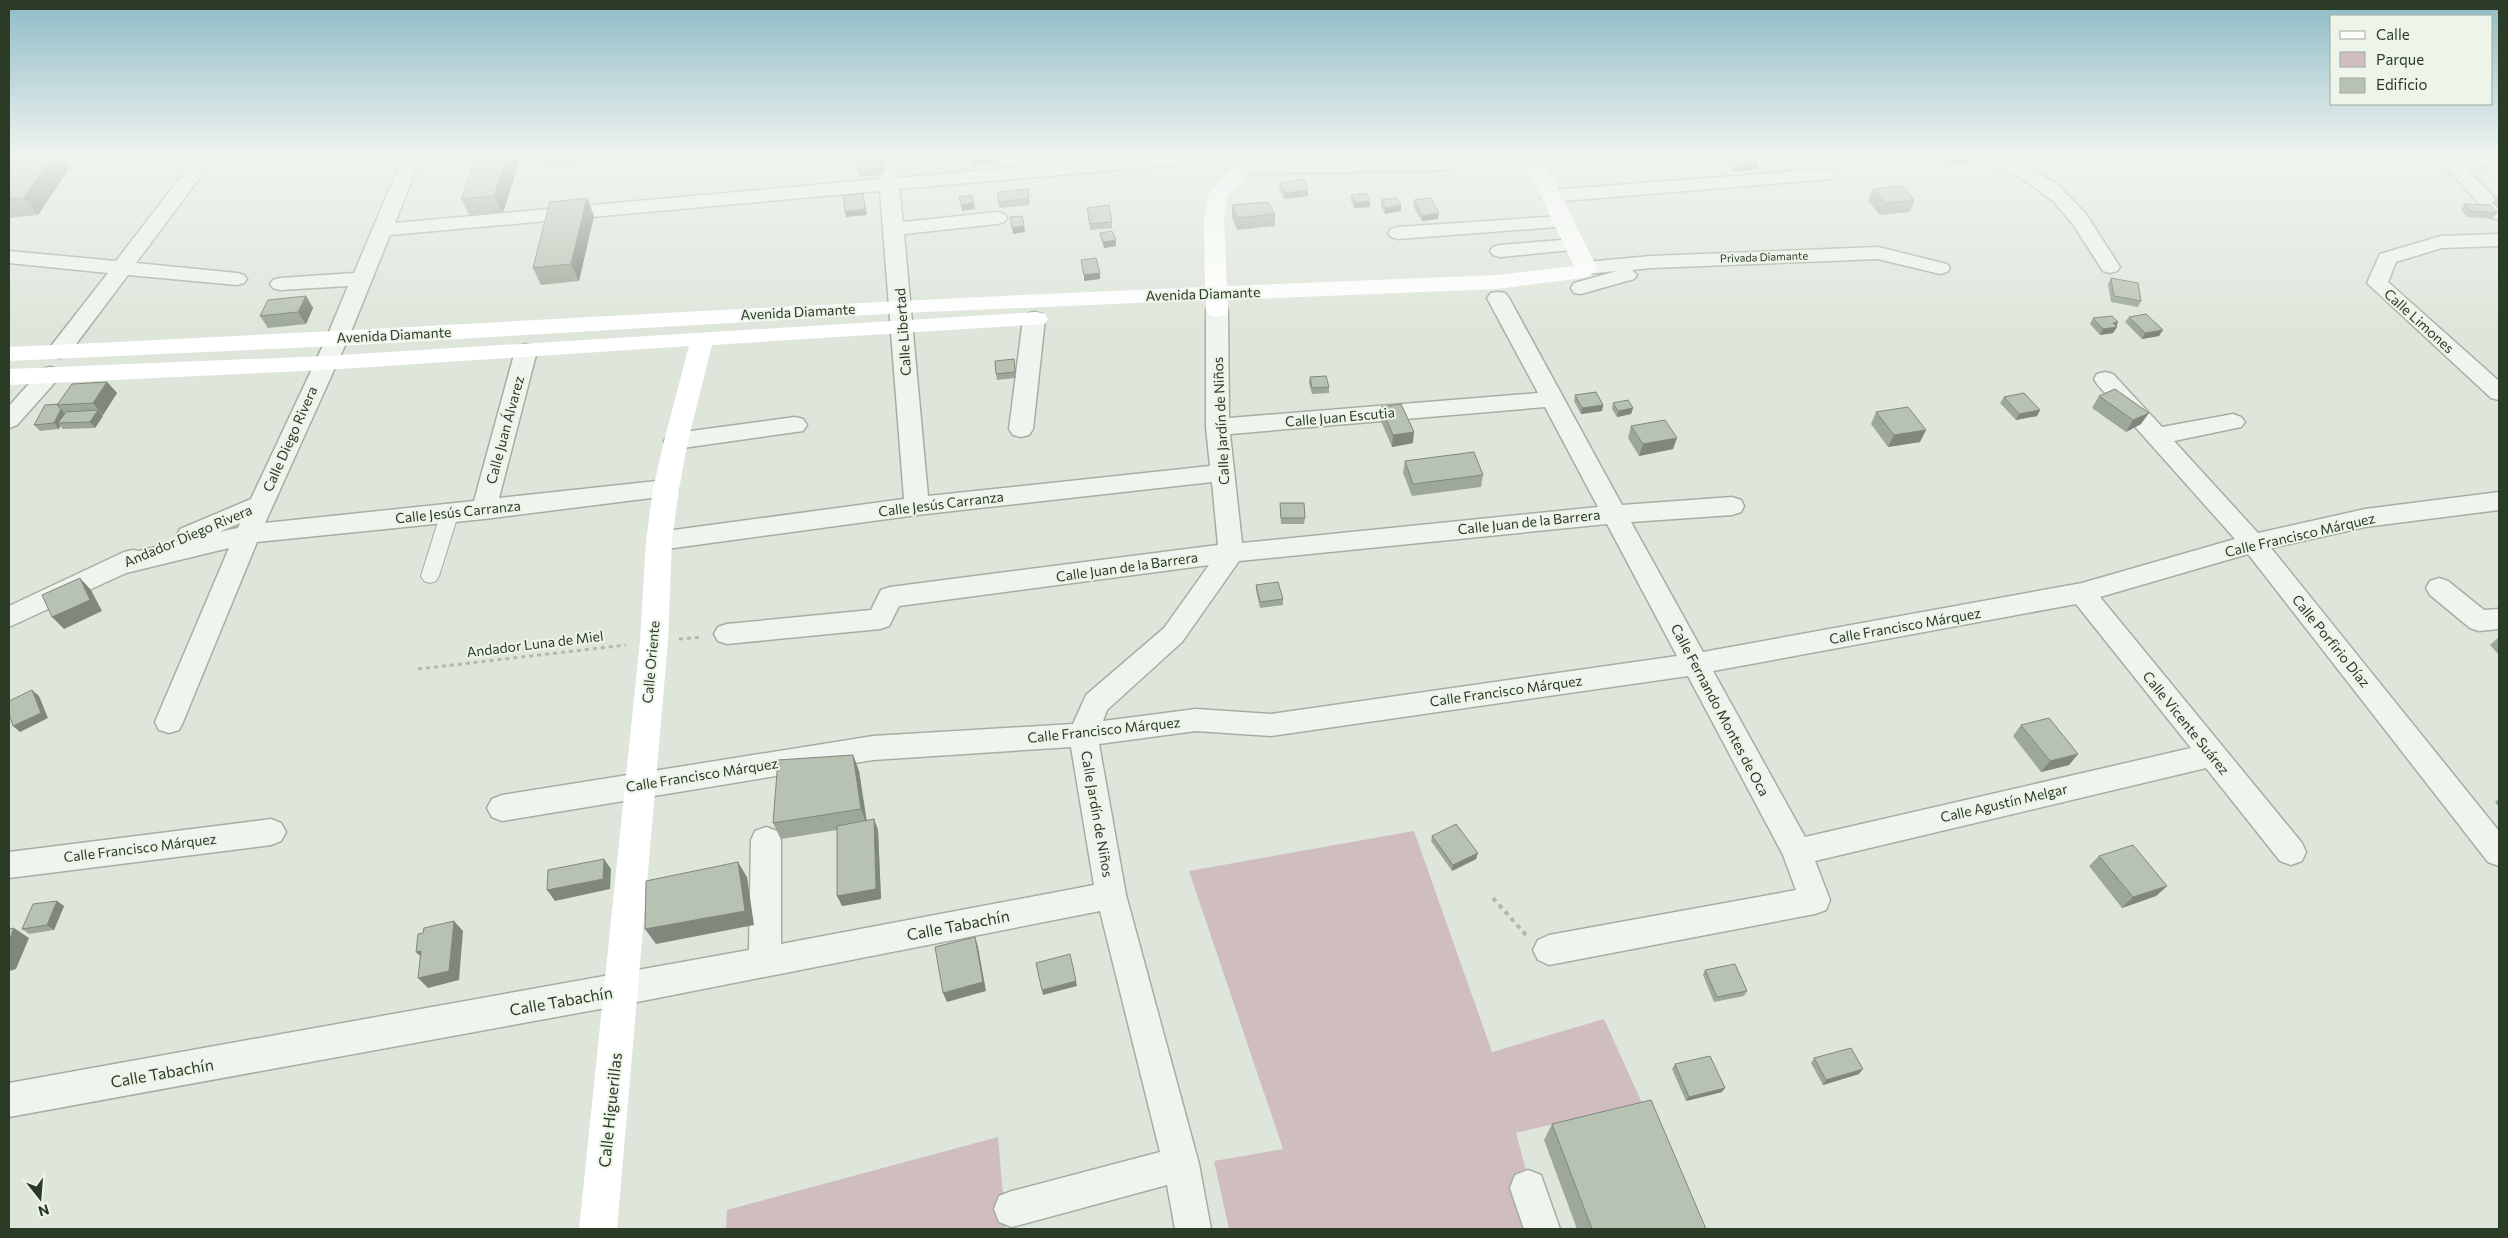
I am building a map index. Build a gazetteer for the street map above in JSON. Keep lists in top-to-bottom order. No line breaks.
{"streets":{"main road":["Avenida Diamante","Calle Jardín de Niños","Calle Oriente","Calle Higuerillas"],"street":["Privada Diamante","Calle Limones","Calle Libertad","Calle Juan Escutia","Calle Juan Álvarez","Calle Diego Rivera","Calle Jesús Carranza","Calle Juan de la Barrera","Calle Francisco Márquez","Andador Diego Rivera","Calle Porfirio Díaz","Calle Fernando Montes de Oca","Calle Vicente Suárez","Calle Agustín Melgar","Calle Tabachín"],"path":["Andador Luna de Miel"]},"crossings":[["Privada Diamante","Avenida Diamante"],["Avenida Diamante","Calle Libertad"],["Avenida Diamante","Calle Jardín de Niños"],["Avenida Diamante","Calle Juan Álvarez"],["Avenida Diamante","Calle Diego Rivera"],["Avenida Diamante","Calle Oriente"],["Avenida Diamante","Calle Fernando Montes de Oca"],["Calle Libertad","Calle Jesús Carranza"],["Calle Juan Escutia","Calle Jardín de Niños"],["Calle Juan Escutia","Calle Fernando Montes de Oca"],["Calle Jardín de Niños","Calle Jesús Carranza"],["Calle Jardín de Niños","Calle Juan de la Barrera"],["Calle Jardín de Niños","Calle Francisco Márquez"],["Calle Jardín de Niños","Calle Tabachín"],["Calle Juan Álvarez","Calle Jesús Carranza"],["Calle Diego Rivera","Calle Jesús Carranza"],["Calle Diego Rivera","Andador Diego Rivera"],["Calle Jesús Carranza","Andador Diego Rivera"],["Calle Jesús Carranza","Calle Oriente"],["Calle Juan de la Barrera","Calle Fernando Montes de Oca"],["Calle Francisco Márquez","Calle Porfirio Díaz"],["Calle Francisco Márquez","Calle Oriente"],["Calle Francisco Márquez","Calle Fernando Montes de Oca"],["Calle Francisco Márquez","Calle Vicente Suárez"],["Andador Luna de Miel","Calle Oriente"],["Calle Oriente","Calle Tabachín"],["Calle Oriente","Calle Higuerillas"],["Calle Fernando Montes de Oca","Calle Agustín Melgar"],["Calle Vicente Suárez","Calle Agustín Melgar"],["Calle Tabachín","Calle Higuerillas"]],"legend":["Calle","Parque","Edificio"],"north":"bottom"}
